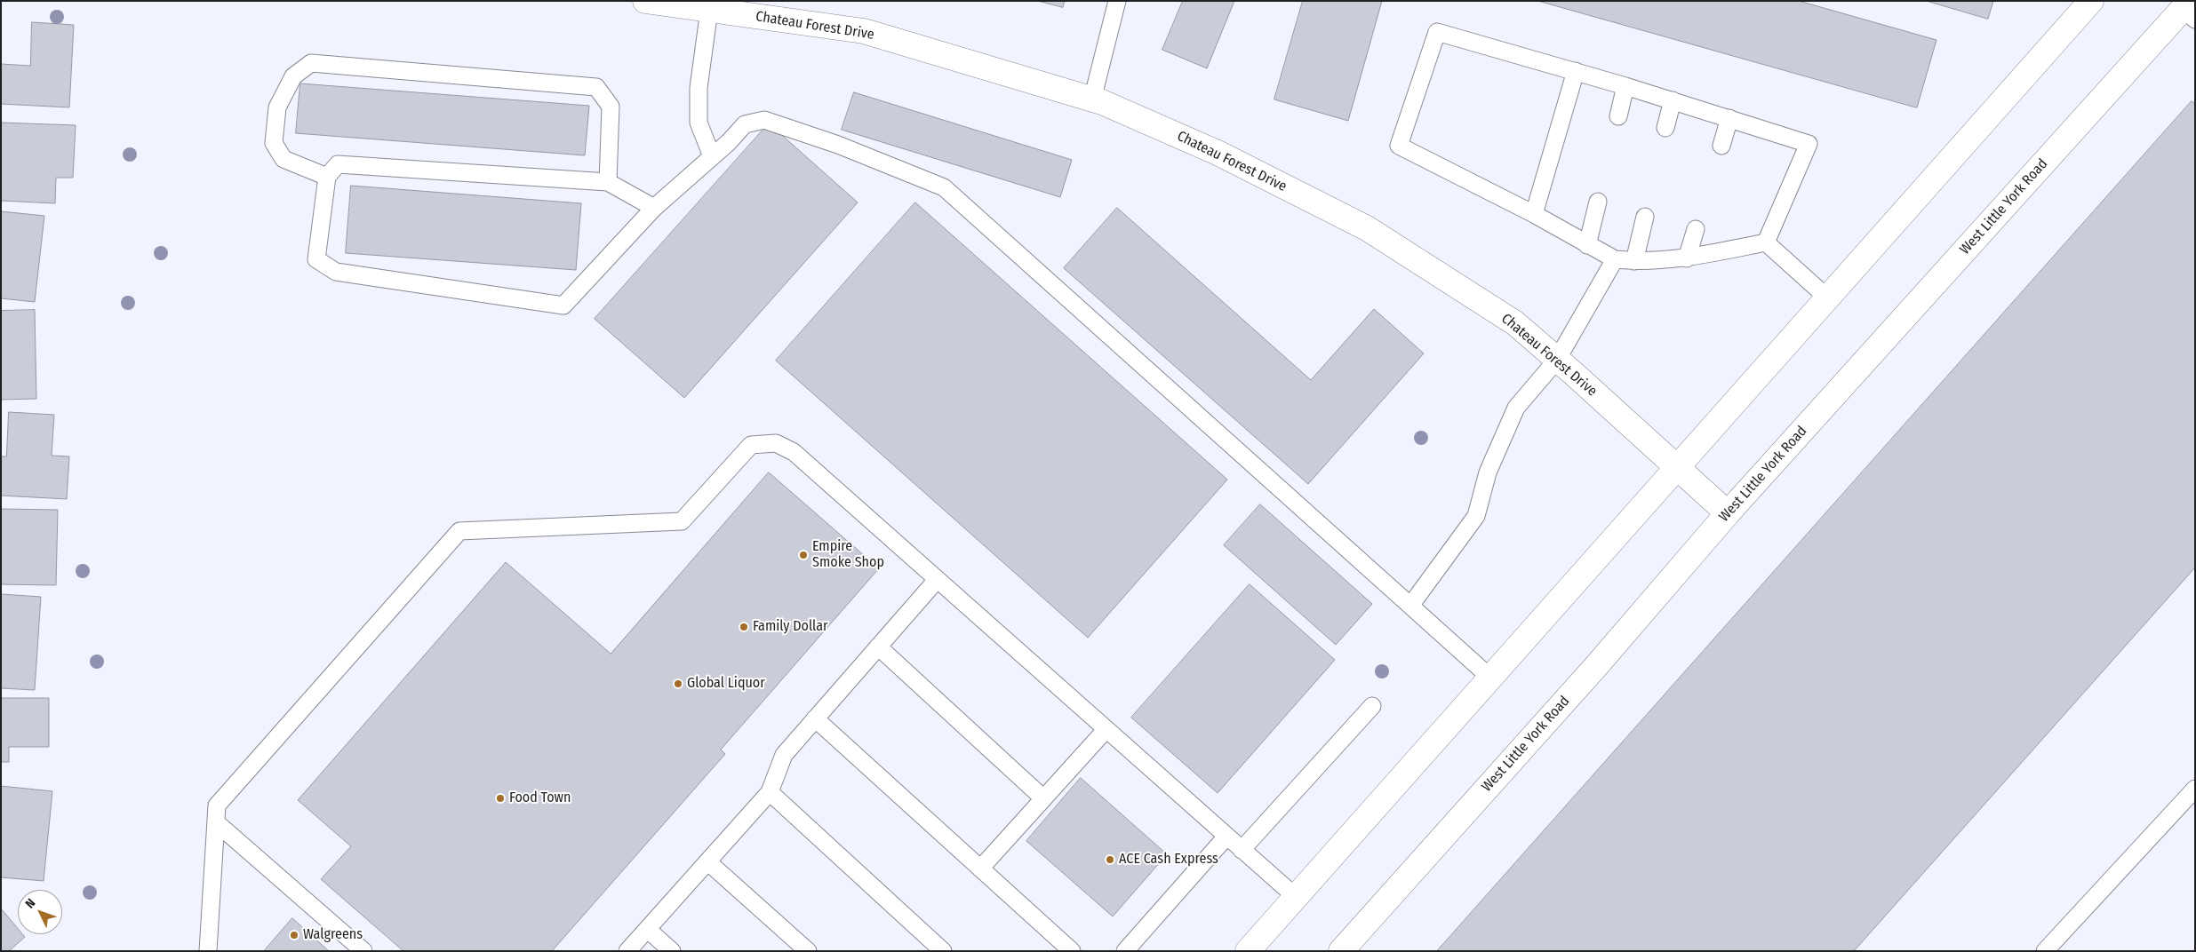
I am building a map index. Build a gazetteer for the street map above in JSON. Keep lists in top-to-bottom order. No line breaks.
{"streets":{"main road":["Chateau Forest Drive","West Little York Road"]},"crossings":[["Chateau Forest Drive","West Little York Road"]],"places":["Empire Smoke Shop","Family Dollar","Global Liquor","Food Town","ACE Cash Express","Walgreens"],"north":"top left"}
